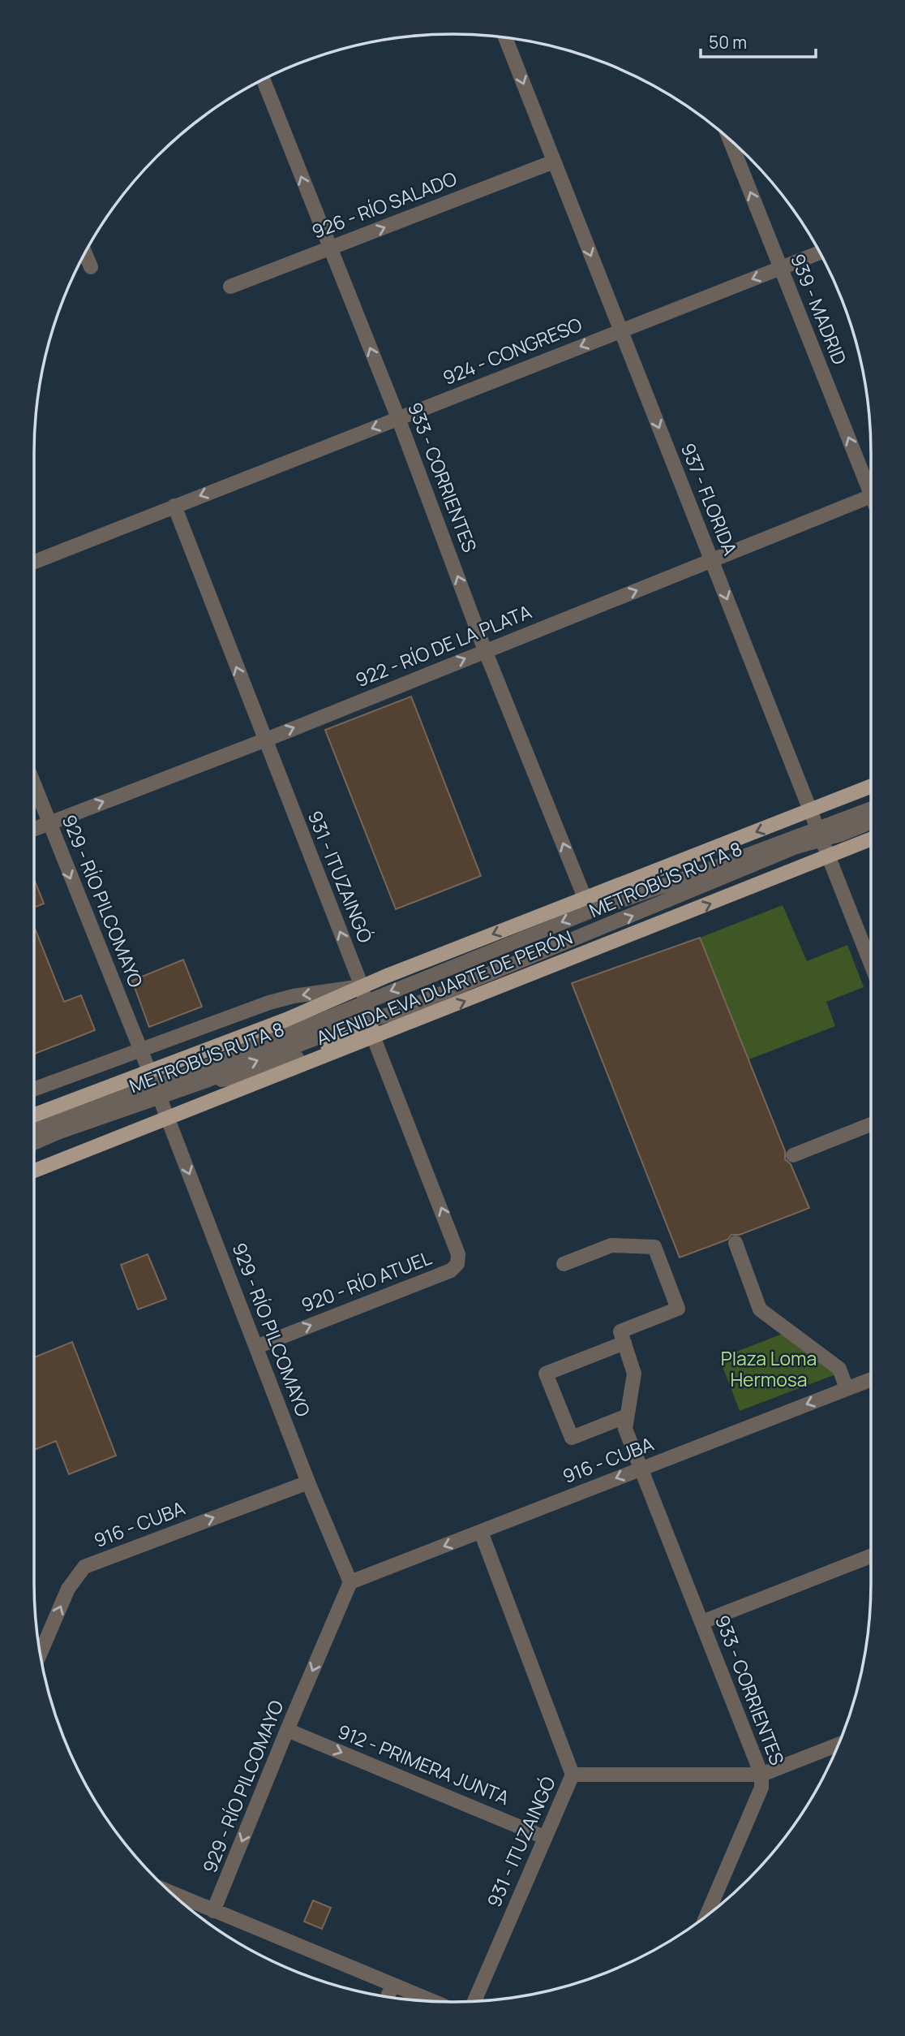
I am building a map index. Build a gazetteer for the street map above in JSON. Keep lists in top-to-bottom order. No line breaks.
{"streets":{"main road":["AVENIDA EVA DUARTE DE PERÓN"],"street":["926 - RÍO SALADO","939 - MADRID","924 - CONGRESO","933 - CORRIENTES","937 - FLORIDA","922 - RÍO DE LA PLATA","931 - ITUZAINGÓ","METROBÚS RUTA 8","929 - RÍO PILCOMAYO","920 - RÍO ATUEL","916 - CUBA","912 - PRIMERA JUNTA"]},"crossings":[["926 - RÍO SALADO","933 - CORRIENTES"],["926 - RÍO SALADO","937 - FLORIDA"],["939 - MADRID","924 - CONGRESO"],["924 - CONGRESO","933 - CORRIENTES"],["924 - CONGRESO","937 - FLORIDA"],["924 - CONGRESO","931 - ITUZAINGÓ"],["933 - CORRIENTES","922 - RÍO DE LA PLATA"],["933 - CORRIENTES","AVENIDA EVA DUARTE DE PERÓN"],["933 - CORRIENTES","916 - CUBA"],["937 - FLORIDA","922 - RÍO DE LA PLATA"],["937 - FLORIDA","METROBÚS RUTA 8"],["937 - FLORIDA","AVENIDA EVA DUARTE DE PERÓN"],["922 - RÍO DE LA PLATA","931 - ITUZAINGÓ"],["922 - RÍO DE LA PLATA","929 - RÍO PILCOMAYO"],["931 - ITUZAINGÓ","METROBÚS RUTA 8"],["931 - ITUZAINGÓ","AVENIDA EVA DUARTE DE PERÓN"],["931 - ITUZAINGÓ","920 - RÍO ATUEL"],["931 - ITUZAINGÓ","916 - CUBA"],["931 - ITUZAINGÓ","912 - PRIMERA JUNTA"],["METROBÚS RUTA 8","929 - RÍO PILCOMAYO"],["METROBÚS RUTA 8","AVENIDA EVA DUARTE DE PERÓN"],["929 - RÍO PILCOMAYO","AVENIDA EVA DUARTE DE PERÓN"],["929 - RÍO PILCOMAYO","920 - RÍO ATUEL"],["929 - RÍO PILCOMAYO","916 - CUBA"],["929 - RÍO PILCOMAYO","912 - PRIMERA JUNTA"]],"one_way":["926 - RÍO SALADO","939 - MADRID","924 - CONGRESO","933 - CORRIENTES","937 - FLORIDA","922 - RÍO DE LA PLATA","931 - ITUZAINGÓ","929 - RÍO PILCOMAYO","920 - RÍO ATUEL","912 - PRIMERA JUNTA"],"parks":["Plaza Loma Hermosa"],"scale_bar":"50 m"}
